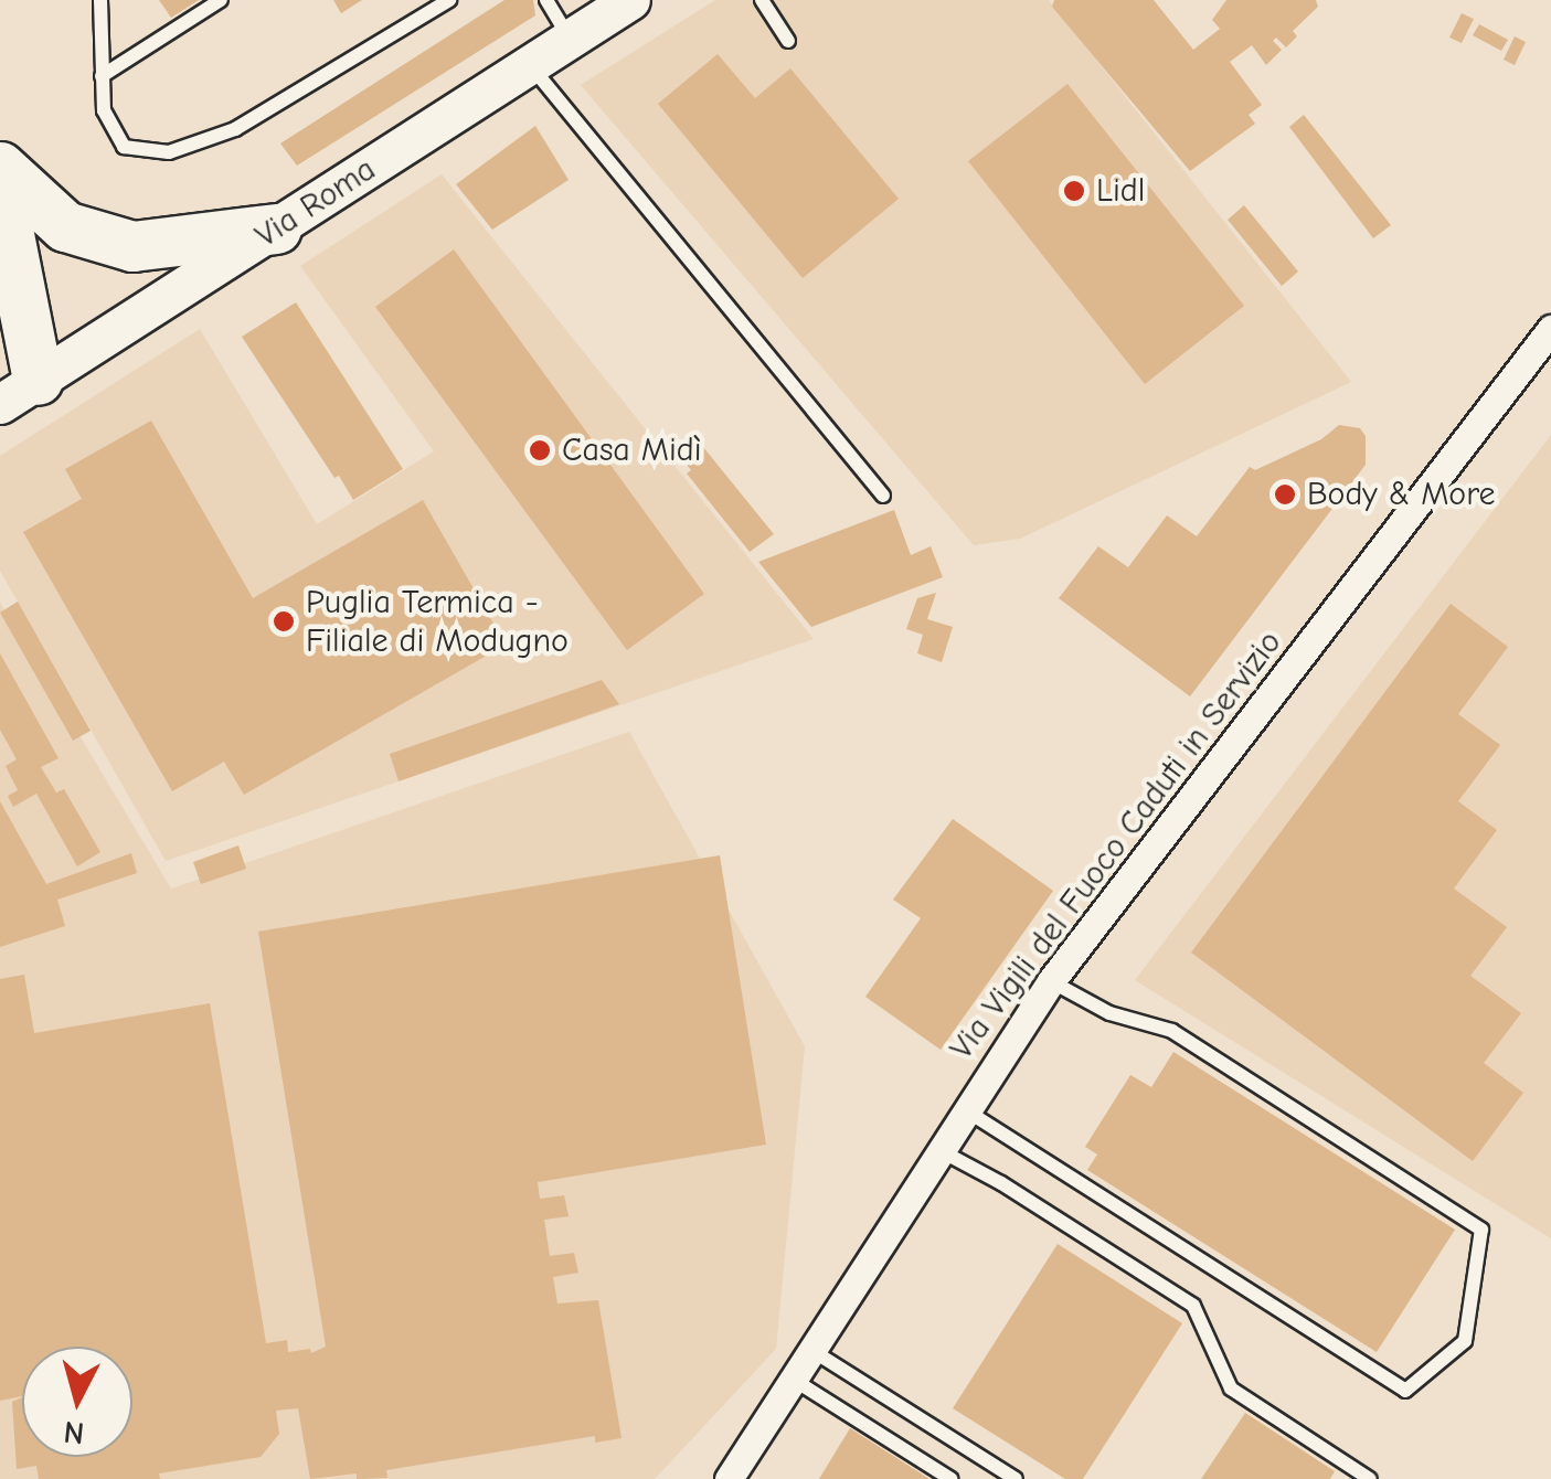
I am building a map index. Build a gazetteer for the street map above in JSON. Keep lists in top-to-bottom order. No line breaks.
{"streets":{"main road":["Via Roma"],"street":["Via Vigili del Fuoco Caduti in Servizio"]},"places":["Lidl","Casa Midì","Body & More","Puglia Termica - Filiale di Modugno"],"north":"bottom"}
